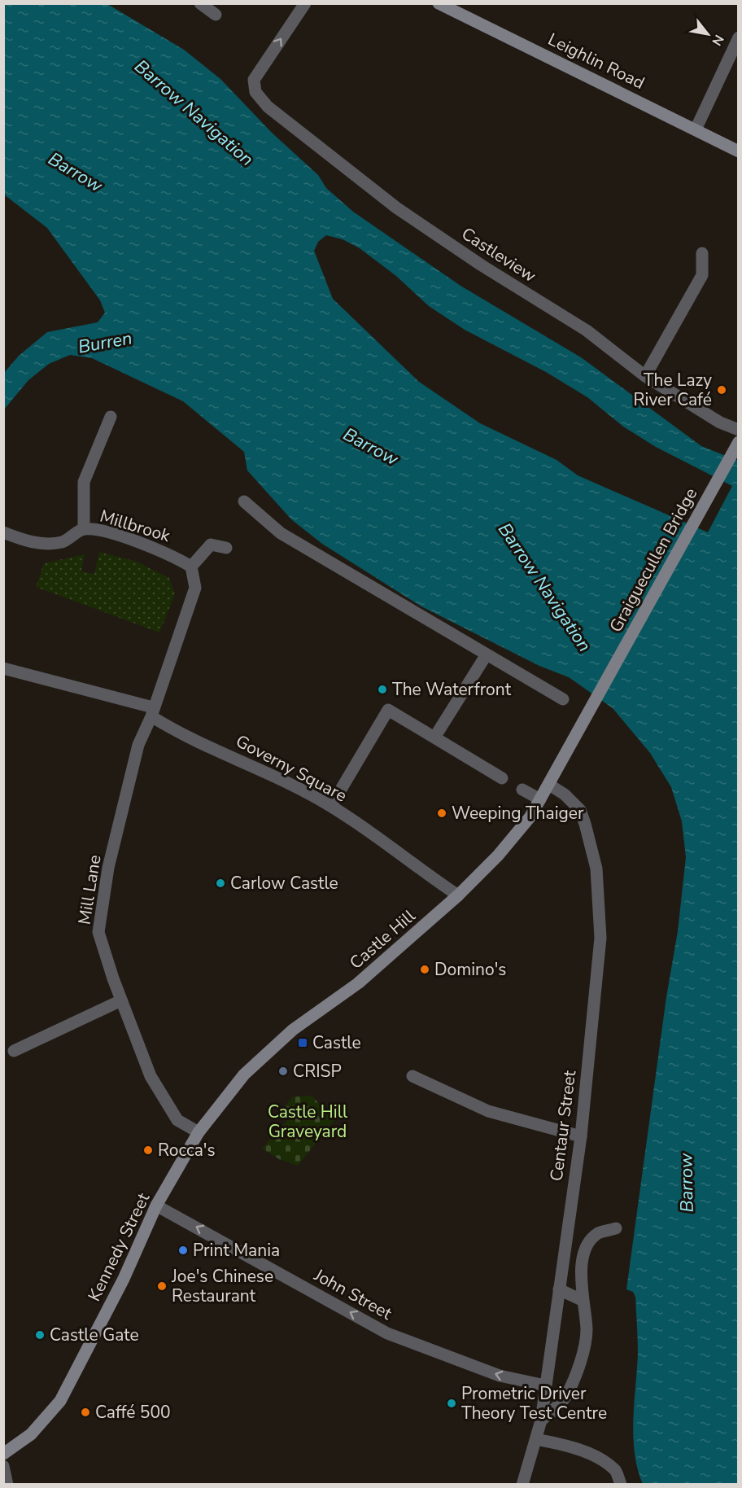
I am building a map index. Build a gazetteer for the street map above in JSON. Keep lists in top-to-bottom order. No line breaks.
{"streets":{"main road":["Leighlin Road","Graiguecullen Bridge","Castle Hill","Kennedy Street"],"street":["Castleview","Millbrook","Governy Square","Mill Lane","Centaur Street","John Street"]},"crossings":[["Millbrook","Mill Lane"],["Graiguecullen Bridge","Centaur Street"],["Governy Square","Mill Lane"],["Governy Square","Castle Hill"],["Mill Lane","Kennedy Street"],["Castle Hill","Kennedy Street"],["Centaur Street","John Street"],["Kennedy Street","John Street"]],"one_way":["Castleview","John Street"],"water":["Barrow Navigation","Barrow","Burren"],"parks":["Castle Hill Graveyard"],"places":{"other":["The Lazy River Café","The Waterfront","Weeping Thaiger","Carlow Castle","Domino's","CRISP","Rocca's","Print Mania","Joe's Chinese Restaurant","Castle Gate","Prometric Driver Theory Test Centre","Caffé 500"],"transit":["Castle"]},"north":"bottom right"}
